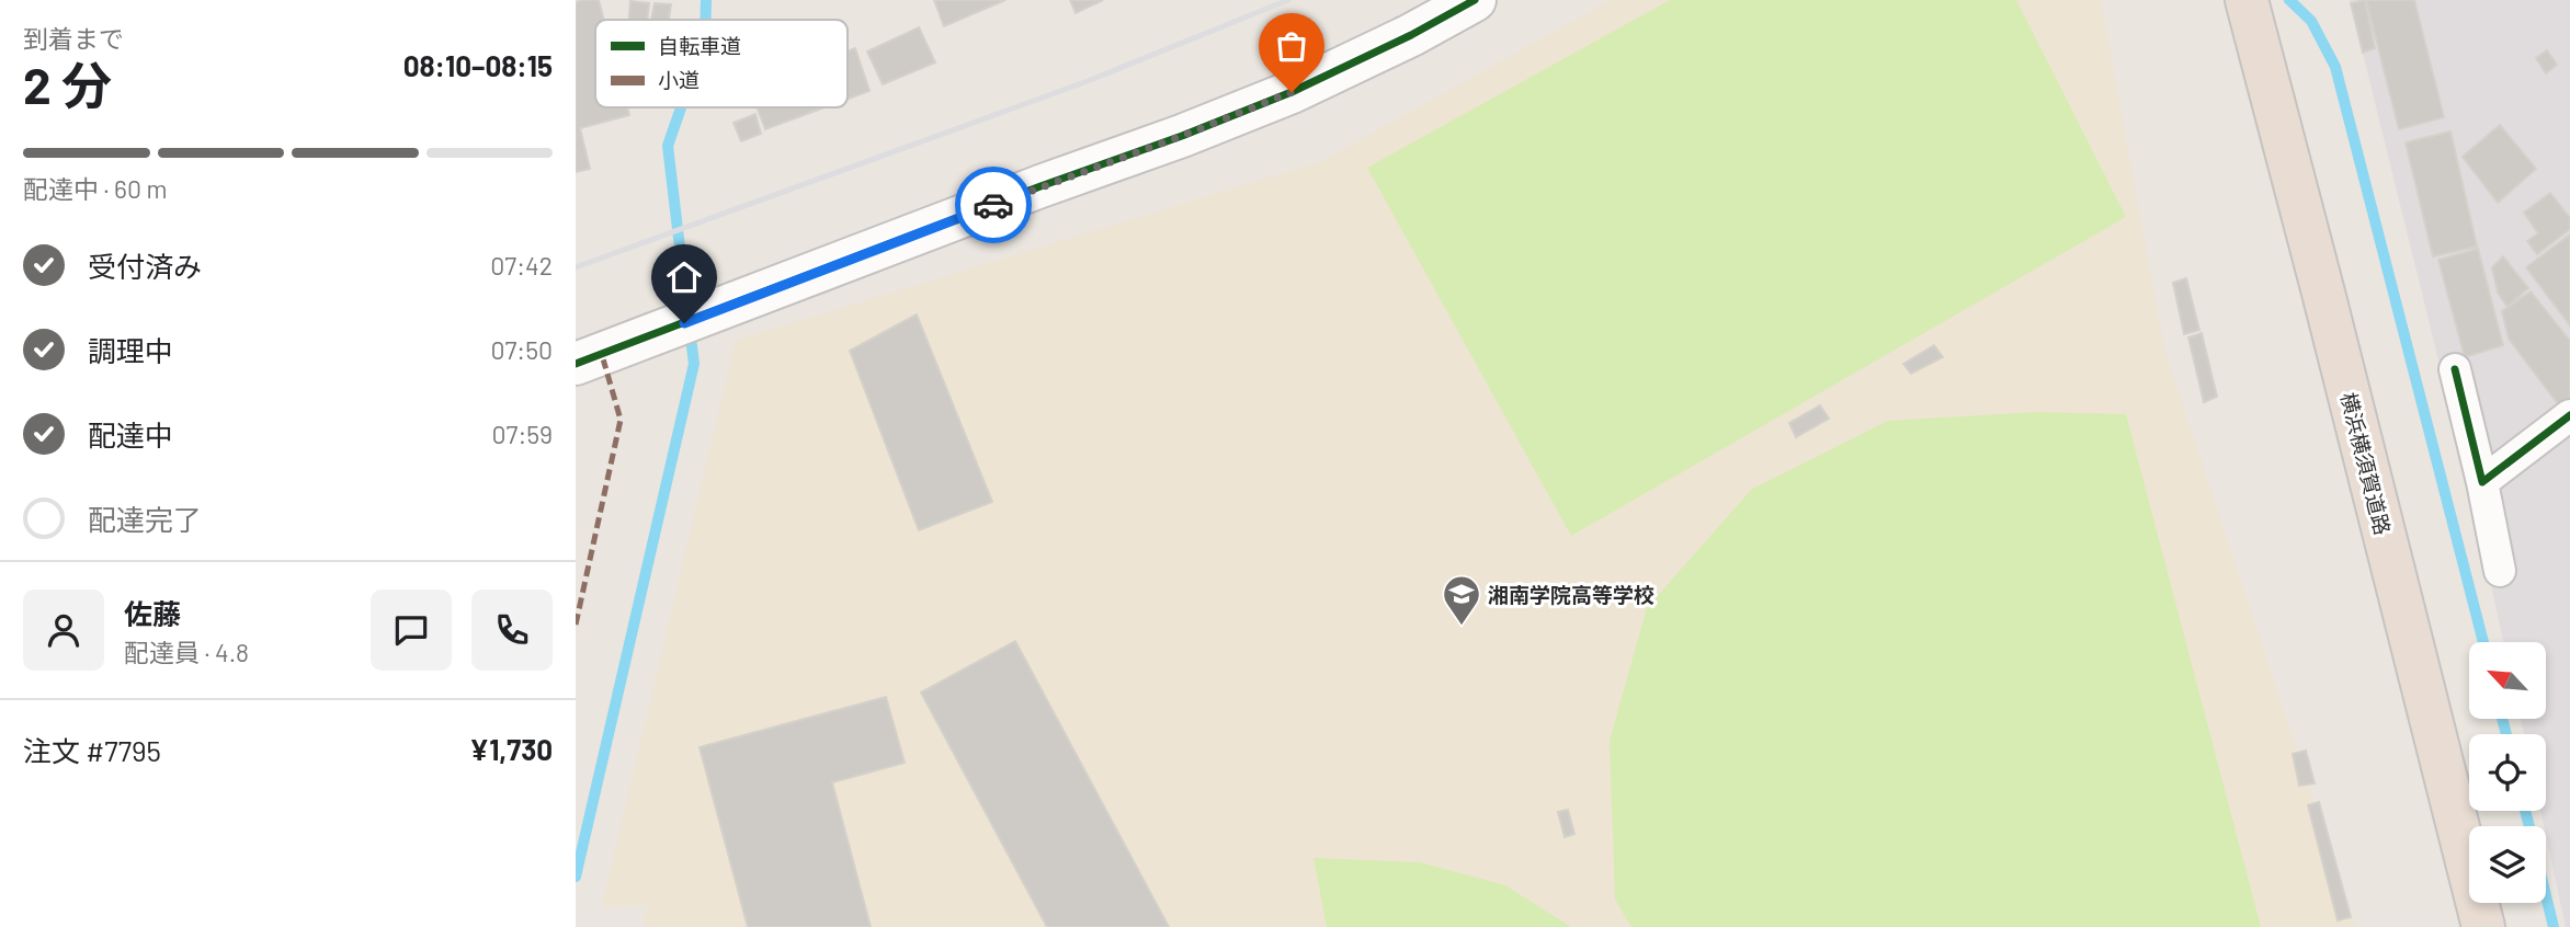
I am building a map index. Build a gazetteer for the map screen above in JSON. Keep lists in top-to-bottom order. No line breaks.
{"streets":{"highway":["横浜横須賀道路"]},"places":{"school or university":["湘南学院高等学校"]},"legend":["自転車道","小道"],"north":"top left","page":{"heading":["2 分","到着まで","08:10–08:15"],"panel":["佐藤","配達員 · 4.8","注文 #7795","¥1,730"],"bar":"配達中 · 60 m","list":[["受付済み","07:42"],["調理中","07:50"],["配達中","07:59"],"配達完了"]}}
